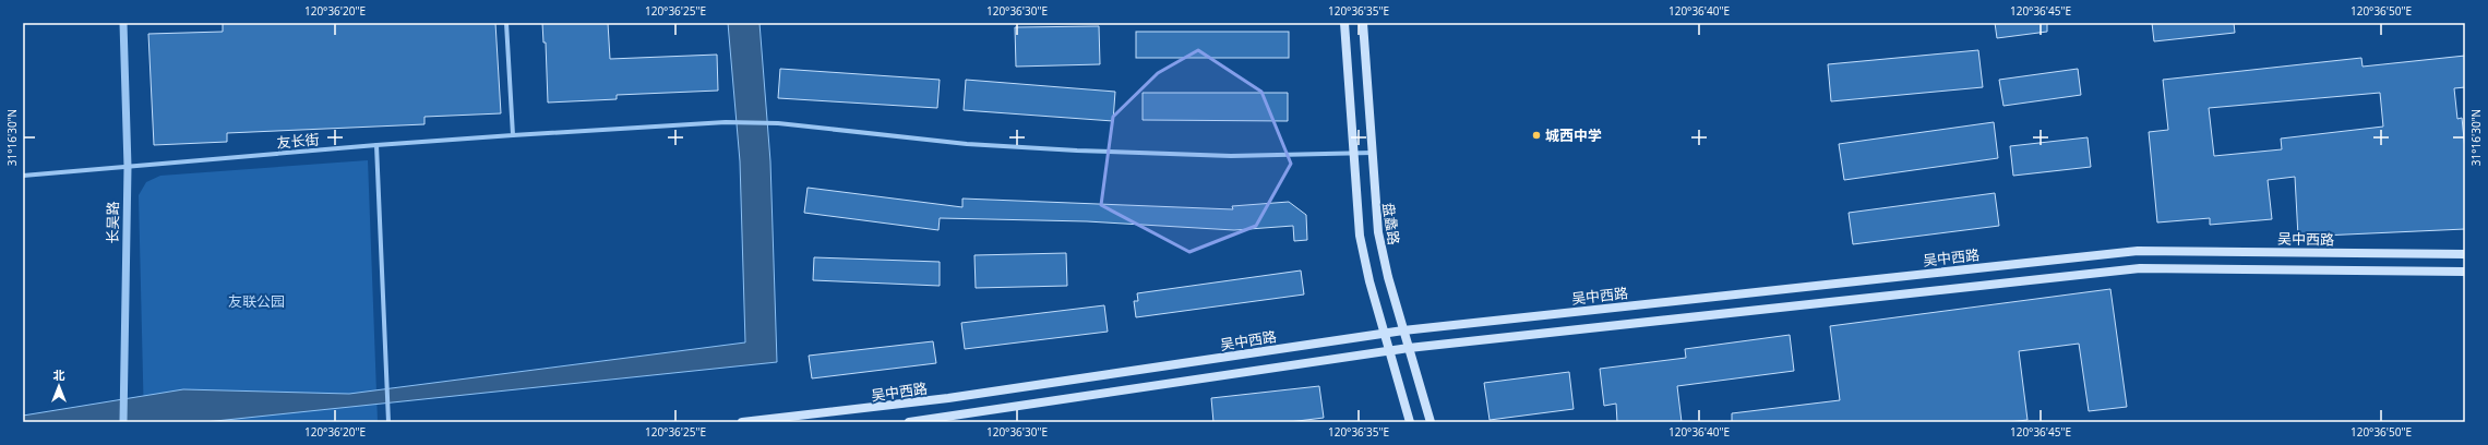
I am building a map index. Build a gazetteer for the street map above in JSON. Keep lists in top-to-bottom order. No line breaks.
{"streets":{"main road":["盘蠡路","吴中西路"],"street":["友长街","长吴路"]},"crossings":[["友长街","长吴路"],["友长街","盘蠡路"],["盘蠡路","吴中西路"]],"parks":["友联公园"],"places":["城西中学"],"north":"top","coordinates":["120°36'20\"E","120°36'25\"E","120°36'30\"E","120°36'35\"E","120°36'40\"E","120°36'45\"E","120°36'50\"E","31°16'30\"N"]}
